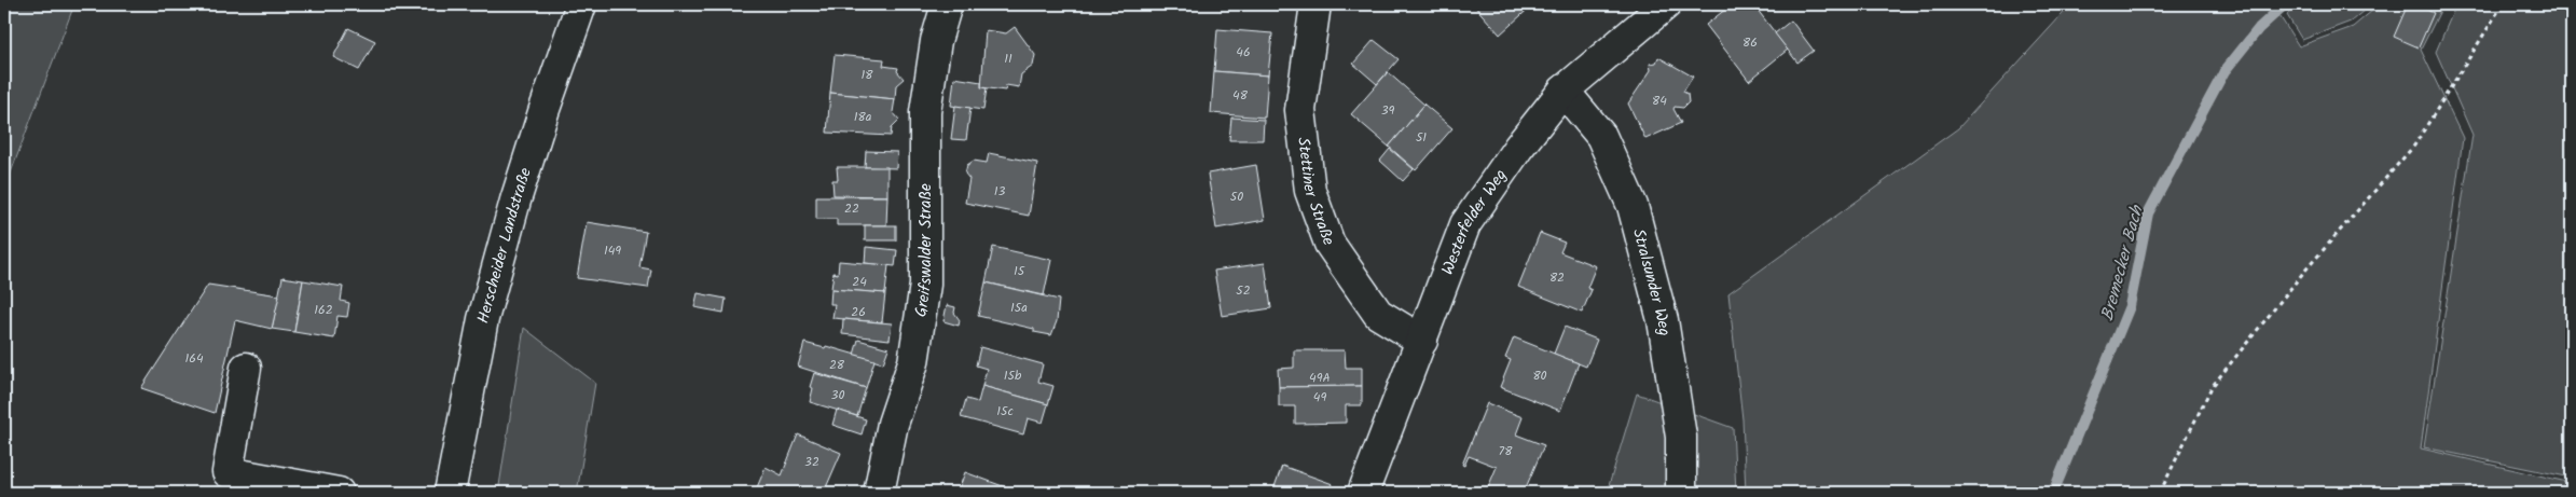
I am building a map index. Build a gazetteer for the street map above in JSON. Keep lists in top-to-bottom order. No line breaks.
{"streets":{"street":["Stettiner Straße","Westerfelder Weg","Herscheider Landstraße","Greifswalder Straße","Stralsunder Weg"]},"crossings":[["Stettiner Straße","Westerfelder Weg"],["Westerfelder Weg","Stralsunder Weg"]],"water":["Bremecker Bach"],"house_numbers":["86","46","11","18","48","84","39","18a","51","13","50","22","149","15","82","24","52","15a","162","26","164","28","15b","80","49A","30","49","15c","78","32"]}
